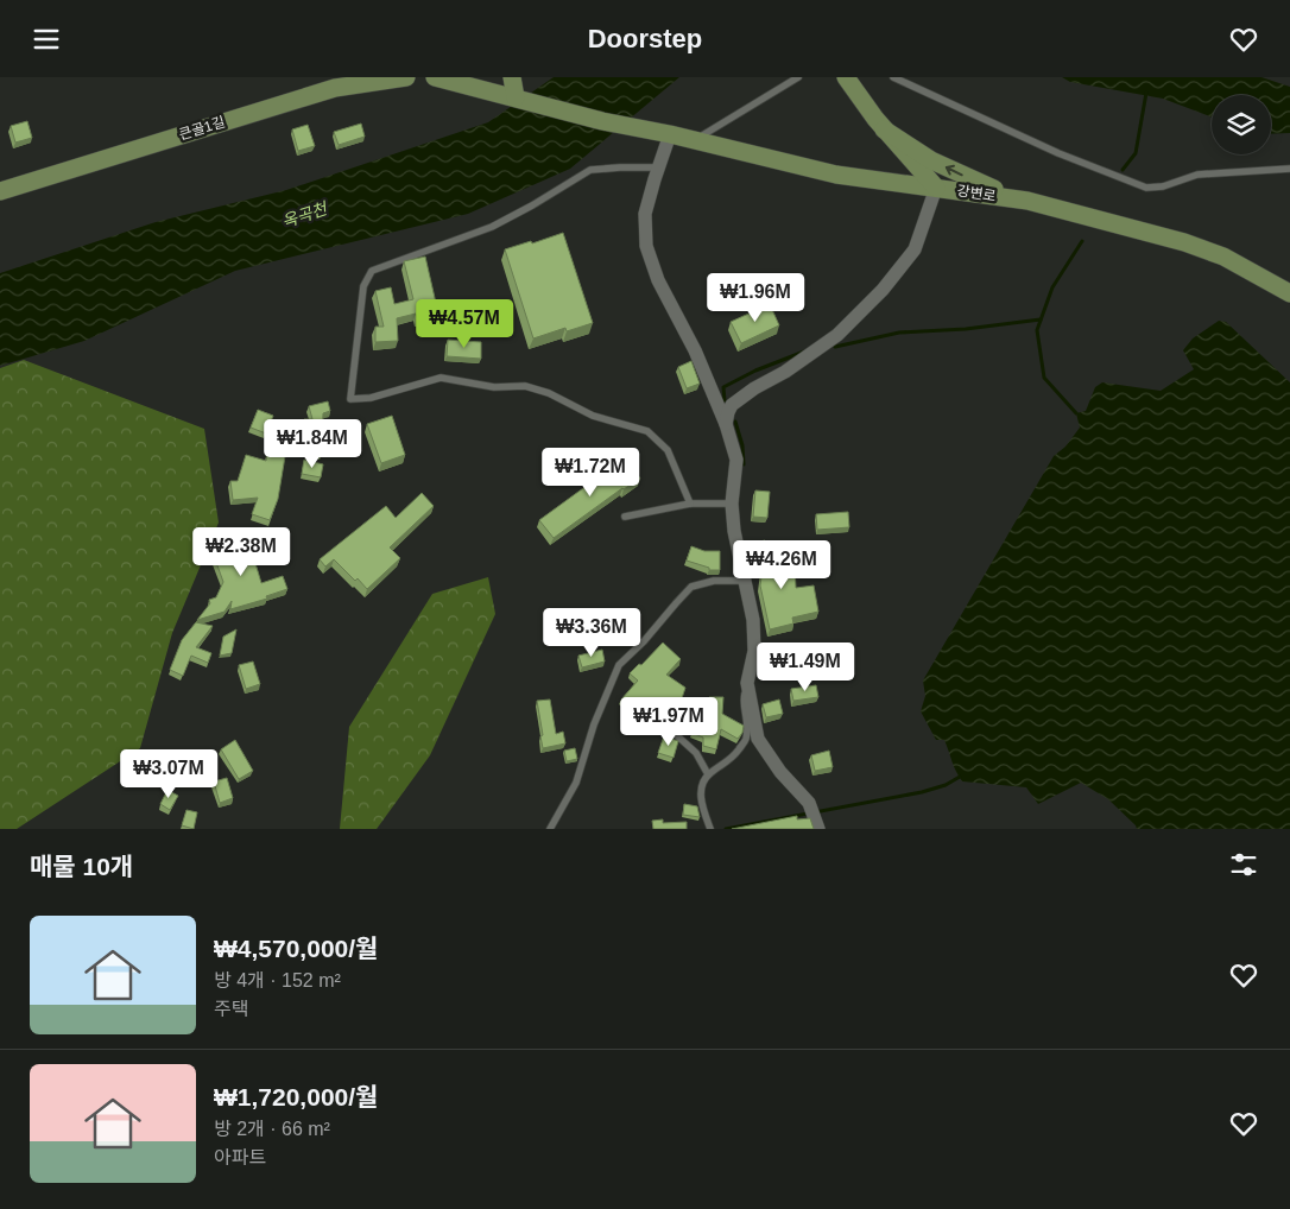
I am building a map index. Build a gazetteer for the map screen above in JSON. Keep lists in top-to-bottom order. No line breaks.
{"streets":{"main road":["큰골1길","강변로"]},"water":["옥곡천"],"page":{"header":"Doorstep","price":["₩1.96M","₩4.57M","₩1.84M","₩1.72M","₩2.38M","₩4.26M","₩3.36M","₩1.49M","₩1.97M","₩3.07M"],"heading":"매물 10개","list":[{"name":"₩4,570,000/월","note":"방 4개 · 152 m² · 주택"},{"name":"₩1,720,000/월","note":"방 2개 · 66 m² · 아파트"}]}}
